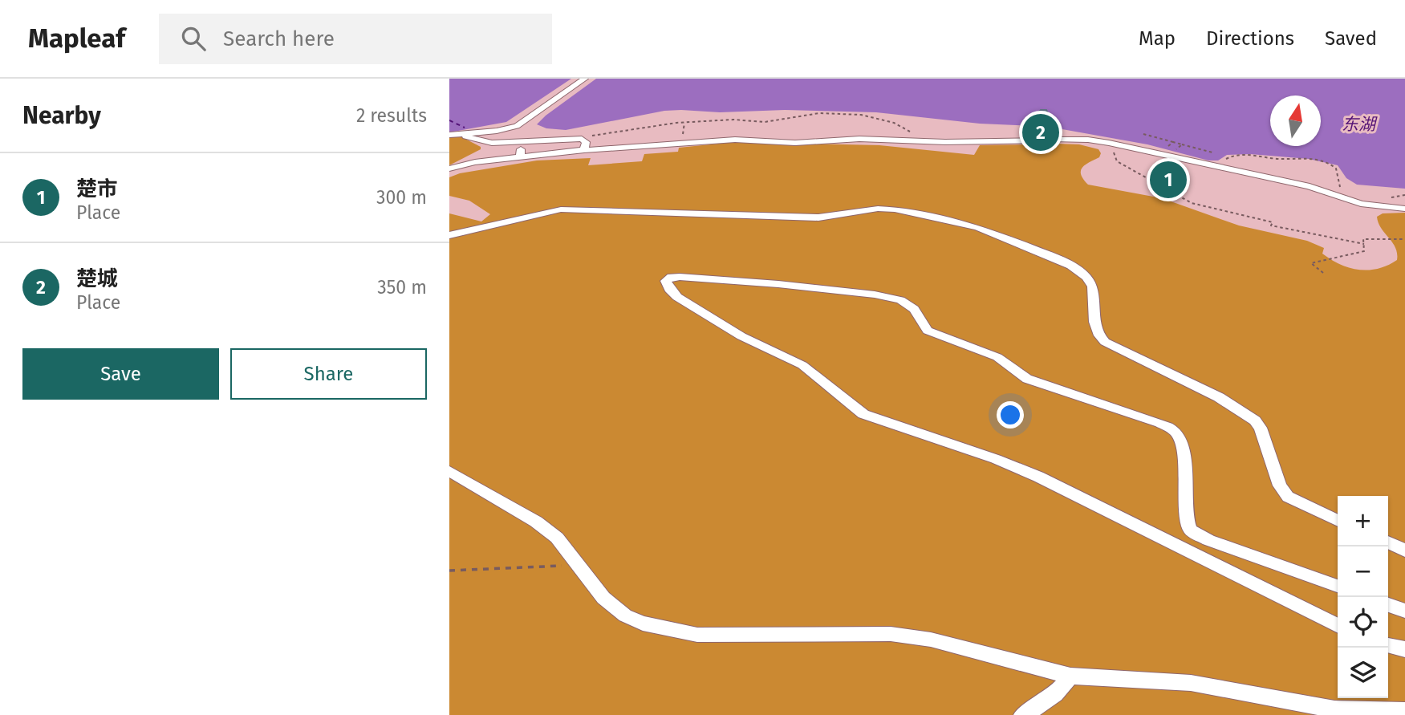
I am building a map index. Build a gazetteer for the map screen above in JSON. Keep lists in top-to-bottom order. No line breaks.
{"water":["东湖"],"north":"top","page":{"header":"Mapleaf","search":"Search here","nav":["Map","Directions","Saved"],"heading":["Nearby","2 results"],"pins":["2","1"],"list":[{"mark":"1","name":"楚市","note":"Place","value":"300 m"},{"mark":"2","name":"楚城","note":"Place","value":"350 m"}],"buttons":["Save","Share"],"map_buttons":["+","−"]}}
